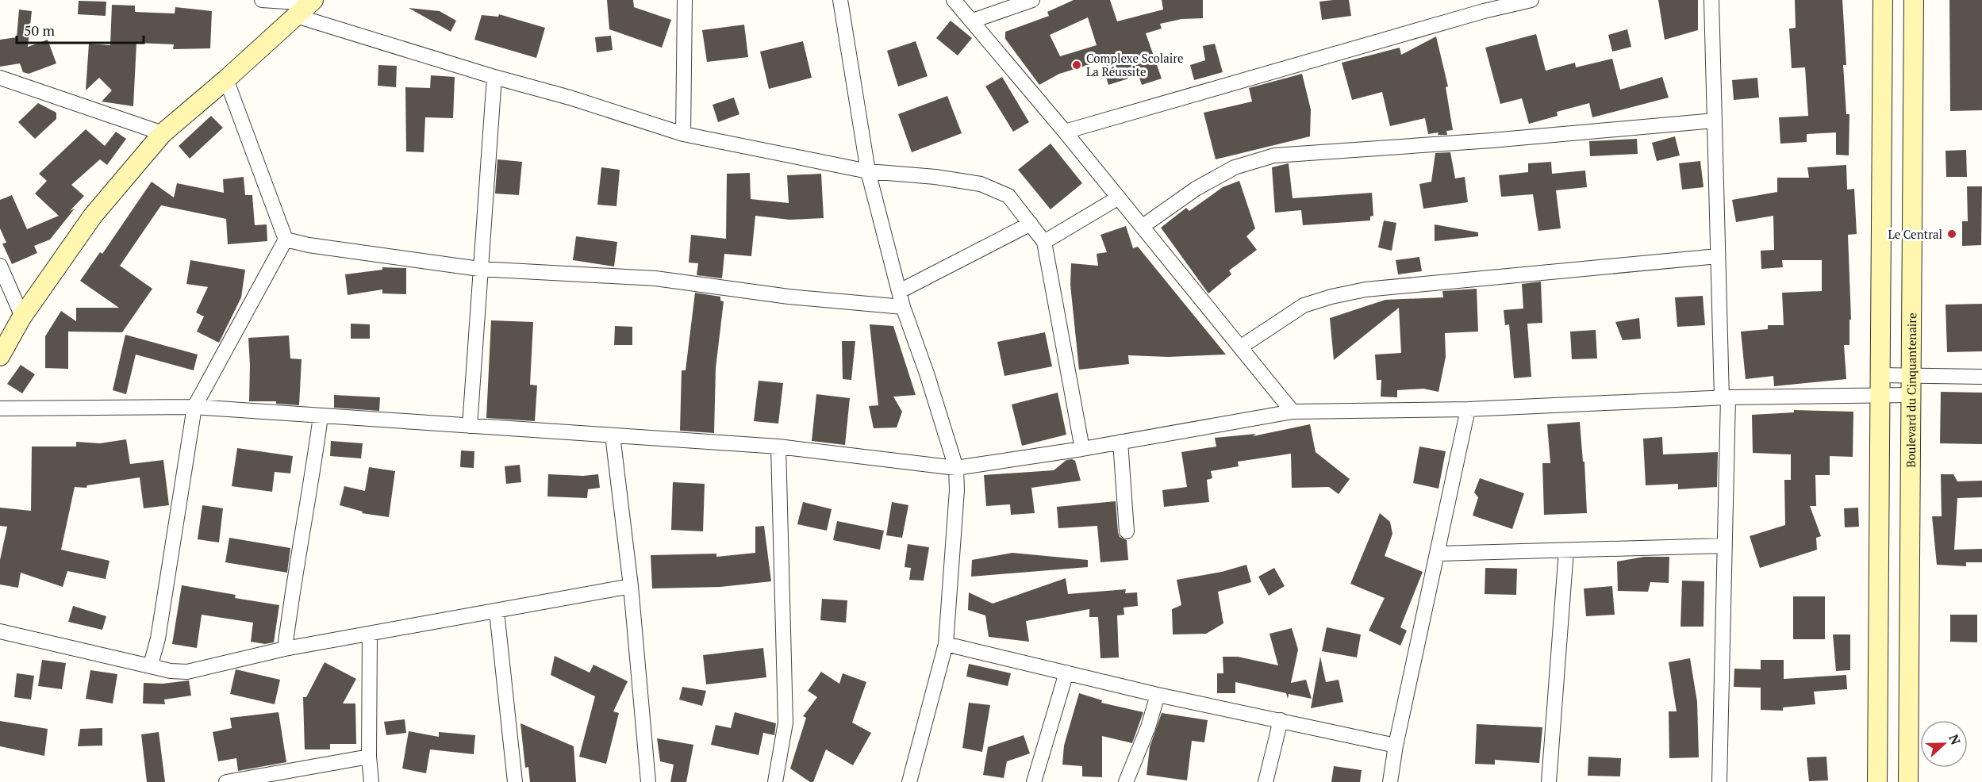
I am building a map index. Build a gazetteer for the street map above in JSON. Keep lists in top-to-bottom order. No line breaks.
{"streets":{"main road":["Boulevard du Cinquantenaire"]},"places":["Complexe Scolaire La Réussite","Le Central"],"scale_bar":"50 m","north":"right"}
